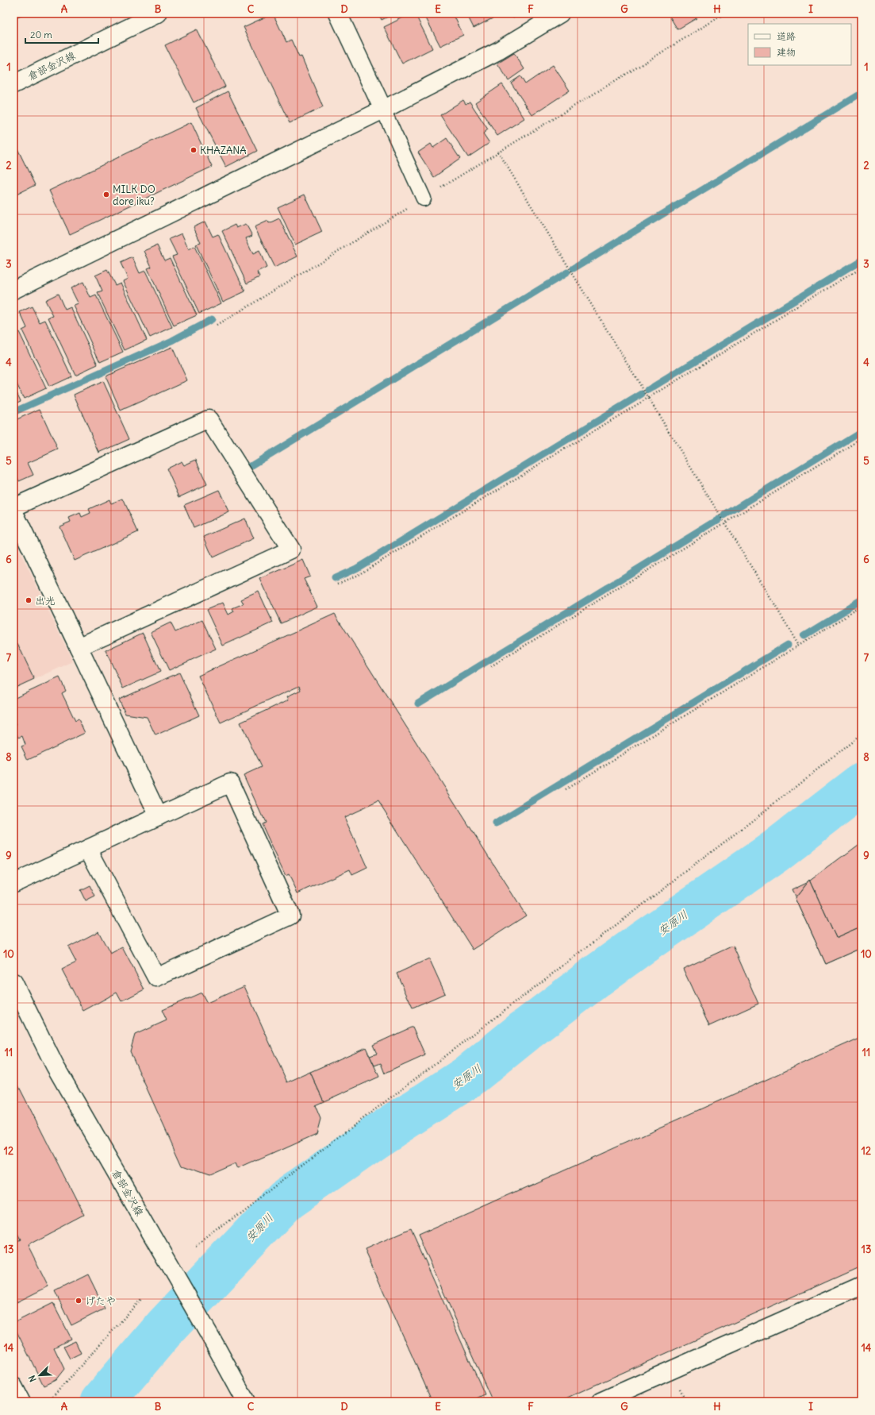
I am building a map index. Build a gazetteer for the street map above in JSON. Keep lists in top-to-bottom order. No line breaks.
{"streets":{"street":["倉部金沢線"]},"water":["安原川"],"places":["KHAZANA","MILK DO dore iku?","出光","げたや"],"legend":["道路","建物"],"scale_bar":"20 m","north":"bottom left","grid":{"columns":["A","B","C","D","E","F","G","H","I"],"rows":["1","2","3","4","5","6","7","8","9","10","11","12","13","14"]}}
